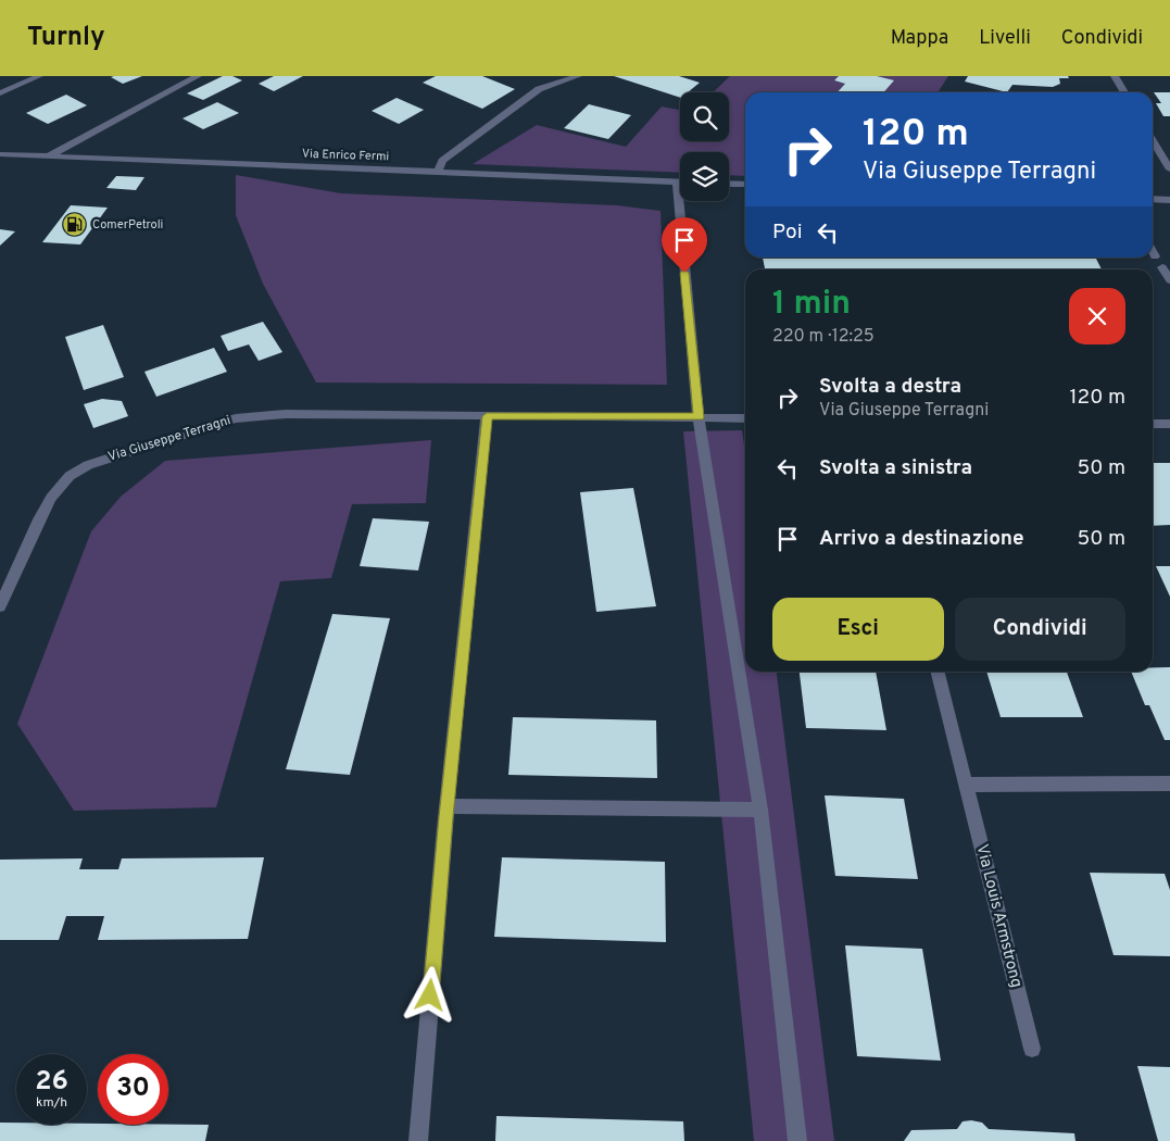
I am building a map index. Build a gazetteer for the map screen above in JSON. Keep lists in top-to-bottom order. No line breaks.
{"streets":{"street":["Via Enrico Fermi","Via Giuseppe Terragni","Via Louis Armstrong"]},"places":{"fuel station":["ComerPetroli"]},"page":{"header":"Turnly","nav":["Mappa","Livelli","Condividi"],"turn":["120 m","Via Giuseppe Terragni"],"then":"Poi","heading":["1 min","220 m · 12:25"],"list":[{"name":"Svolta a destra","note":"Via Giuseppe Terragni","value":"120 m"},{"name":"Svolta a sinistra","value":"50 m"},{"name":"Arrivo a destinazione","value":"50 m"}],"buttons":["Esci","Condividi"],"speed":"26 km/h","limit":"30"}}
